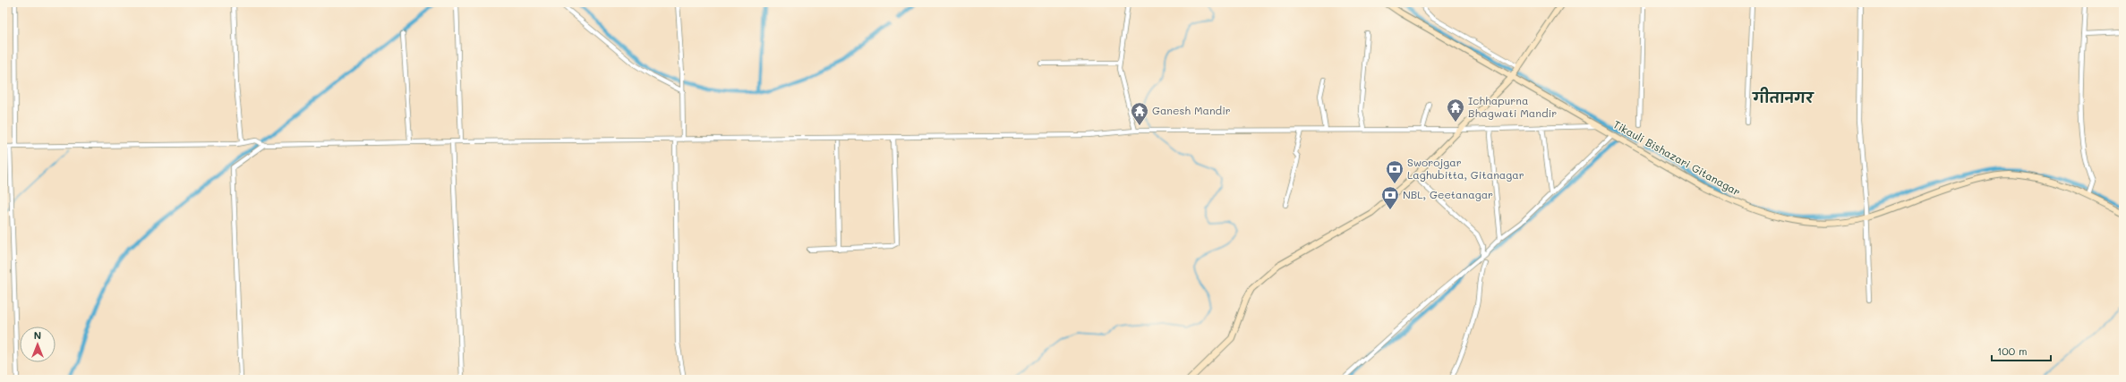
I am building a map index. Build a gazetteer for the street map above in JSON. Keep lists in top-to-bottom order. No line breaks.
{"streets":{"street":["Tikauli Bishazari Gitanagar"]},"districts":["गीतानगर"],"places":{"temple":["Ichhapurna Bhagwati Mandir","Ganesh Mandir"],"bank":["Sworojgar Laghubitta, Gitanagar","NBL, Geetanagar"]},"scale_bar":"100 m","north":"top"}
